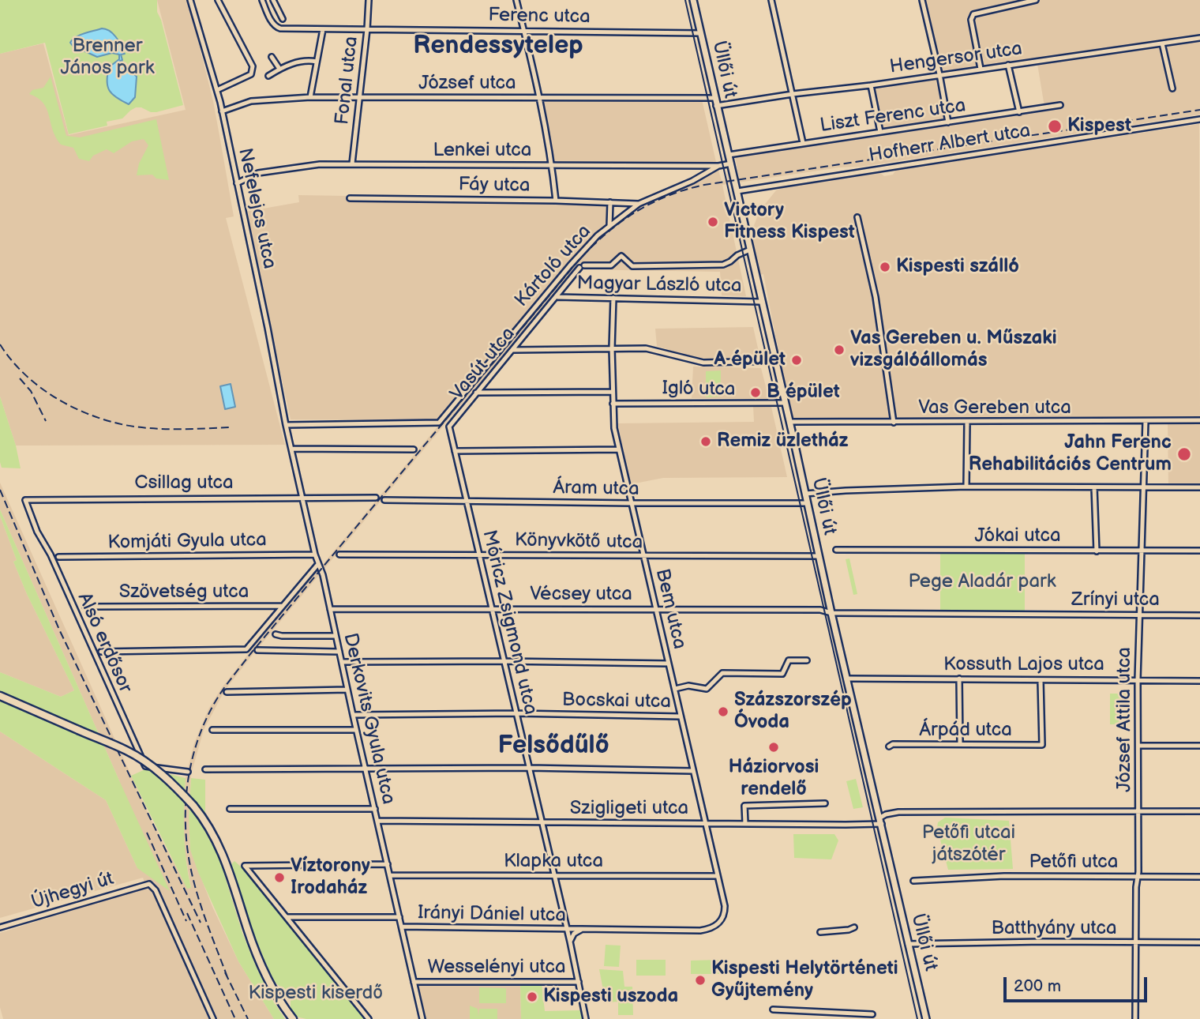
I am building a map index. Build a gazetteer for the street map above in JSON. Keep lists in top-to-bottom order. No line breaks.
{"streets":{"main road":["Üllői út"],"street":["Ferenc utca","Hengersor utca","Fonal utca","József utca","Liszt Ferenc utca","Hofherr Albert utca","Lenkei utca","Fáy utca","Nefelejcs utca","Kártoló utca","Magyar László utca","Vasút utca","Igló utca","Vas Gereben utca","Csillag utca","Áram utca","Jókai utca","Komjáti Gyula utca","Könyvkötő utca","Szövetség utca","Vécsey utca","Zrínyi utca","Bem utca","Móricz Zsigmond utca","Alsó erdősor","Kossuth Lajos utca","Bocskai utca","Derkovits Gyula utca","József Attila utca","Árpád utca","Szigligeti utca","Klapka utca","Petőfi utca","Újhegyi út","Irányi Dániel utca","Batthyány utca","Wesselényi utca"]},"crossings":[["Ferenc utca","Üllői út"],["Ferenc utca","Fonal utca"],["Hengersor utca","Üllői út"],["Üllői út","József utca"],["Üllői út","Liszt Ferenc utca"],["Üllői út","Hofherr Albert utca"],["Üllői út","Lenkei utca"],["Üllői út","Magyar László utca"],["Üllői út","Vasút utca"],["Üllői út","Igló utca"],["Üllői út","Vas Gereben utca"],["Üllői út","Áram utca"],["Üllői út","Könyvkötő utca"],["Üllői út","Vécsey utca"],["Üllői út","Zrínyi utca"],["Üllői út","Kossuth Lajos utca"],["Üllői út","Szigligeti utca"],["Üllői út","Batthyány utca"],["Fonal utca","József utca"],["Fonal utca","Lenkei utca"],["József utca","Nefelejcs utca"],["Lenkei utca","Nefelejcs utca"],["Lenkei utca","Kártoló utca"],["Fáy utca","Kártoló utca"],["Nefelejcs utca","Kártoló utca"],["Nefelejcs utca","Derkovits Gyula utca"],["Kártoló utca","Derkovits Gyula utca"],["Magyar László utca","Vasút utca"],["Magyar László utca","Bem utca"],["Vasút utca","Móricz Zsigmond utca"],["Igló utca","Bem utca"],["Vas Gereben utca","József Attila utca"],["Csillag utca","Alsó erdősor"],["Csillag utca","Derkovits Gyula utca"],["Áram utca","Bem utca"],["Áram utca","Móricz Zsigmond utca"],["Jókai utca","József Attila utca"],["Komjáti Gyula utca","Derkovits Gyula utca"],["Könyvkötő utca","Bem utca"],["Könyvkötő utca","Móricz Zsigmond utca"],["Szövetség utca","Derkovits Gyula utca"],["Vécsey utca","Zrínyi utca"],["Vécsey utca","Bem utca"],["Vécsey utca","Móricz Zsigmond utca"],["Vécsey utca","Derkovits Gyula utca"],["Zrínyi utca","József Attila utca"],["Bem utca","Bocskai utca"],["Bem utca","Szigligeti utca"],["Bem utca","Klapka utca"],["Bem utca","Irányi Dániel utca"],["Móricz Zsigmond utca","Bocskai utca"],["Móricz Zsigmond utca","Szigligeti utca"],["Móricz Zsigmond utca","Klapka utca"],["Móricz Zsigmond utca","Irányi Dániel utca"],["Móricz Zsigmond utca","Wesselényi utca"],["Kossuth Lajos utca","József Attila utca"],["Kossuth Lajos utca","Árpád utca"],["Bocskai utca","Derkovits Gyula utca"],["Derkovits Gyula utca","Szigligeti utca"],["Derkovits Gyula utca","Klapka utca"],["Derkovits Gyula utca","Irányi Dániel utca"],["Derkovits Gyula utca","Wesselényi utca"],["József Attila utca","Szigligeti utca"],["József Attila utca","Petőfi utca"],["József Attila utca","Batthyány utca"]],"districts":["Rendessytelep","Felsődűlő"],"parks":["Brenner János park","Pege Aladár park","Petőfi utcai játszótér","Kispesti kiserdő"],"places":["Kispest","Victory Fitness Kispest","Kispesti szálló","Vas Gereben u. Műszaki vizsgálóállomás","A épület","B épület","Remiz üzletház","Jahn Ferenc Rehabilitációs Centrum","Százszorszép Óvoda","Háziorvosi rendelő","Víztorony Irodaház","Kispesti Helytörténeti Gyűjtemény","Kispesti uszoda"],"scale_bar":"200 m"}
